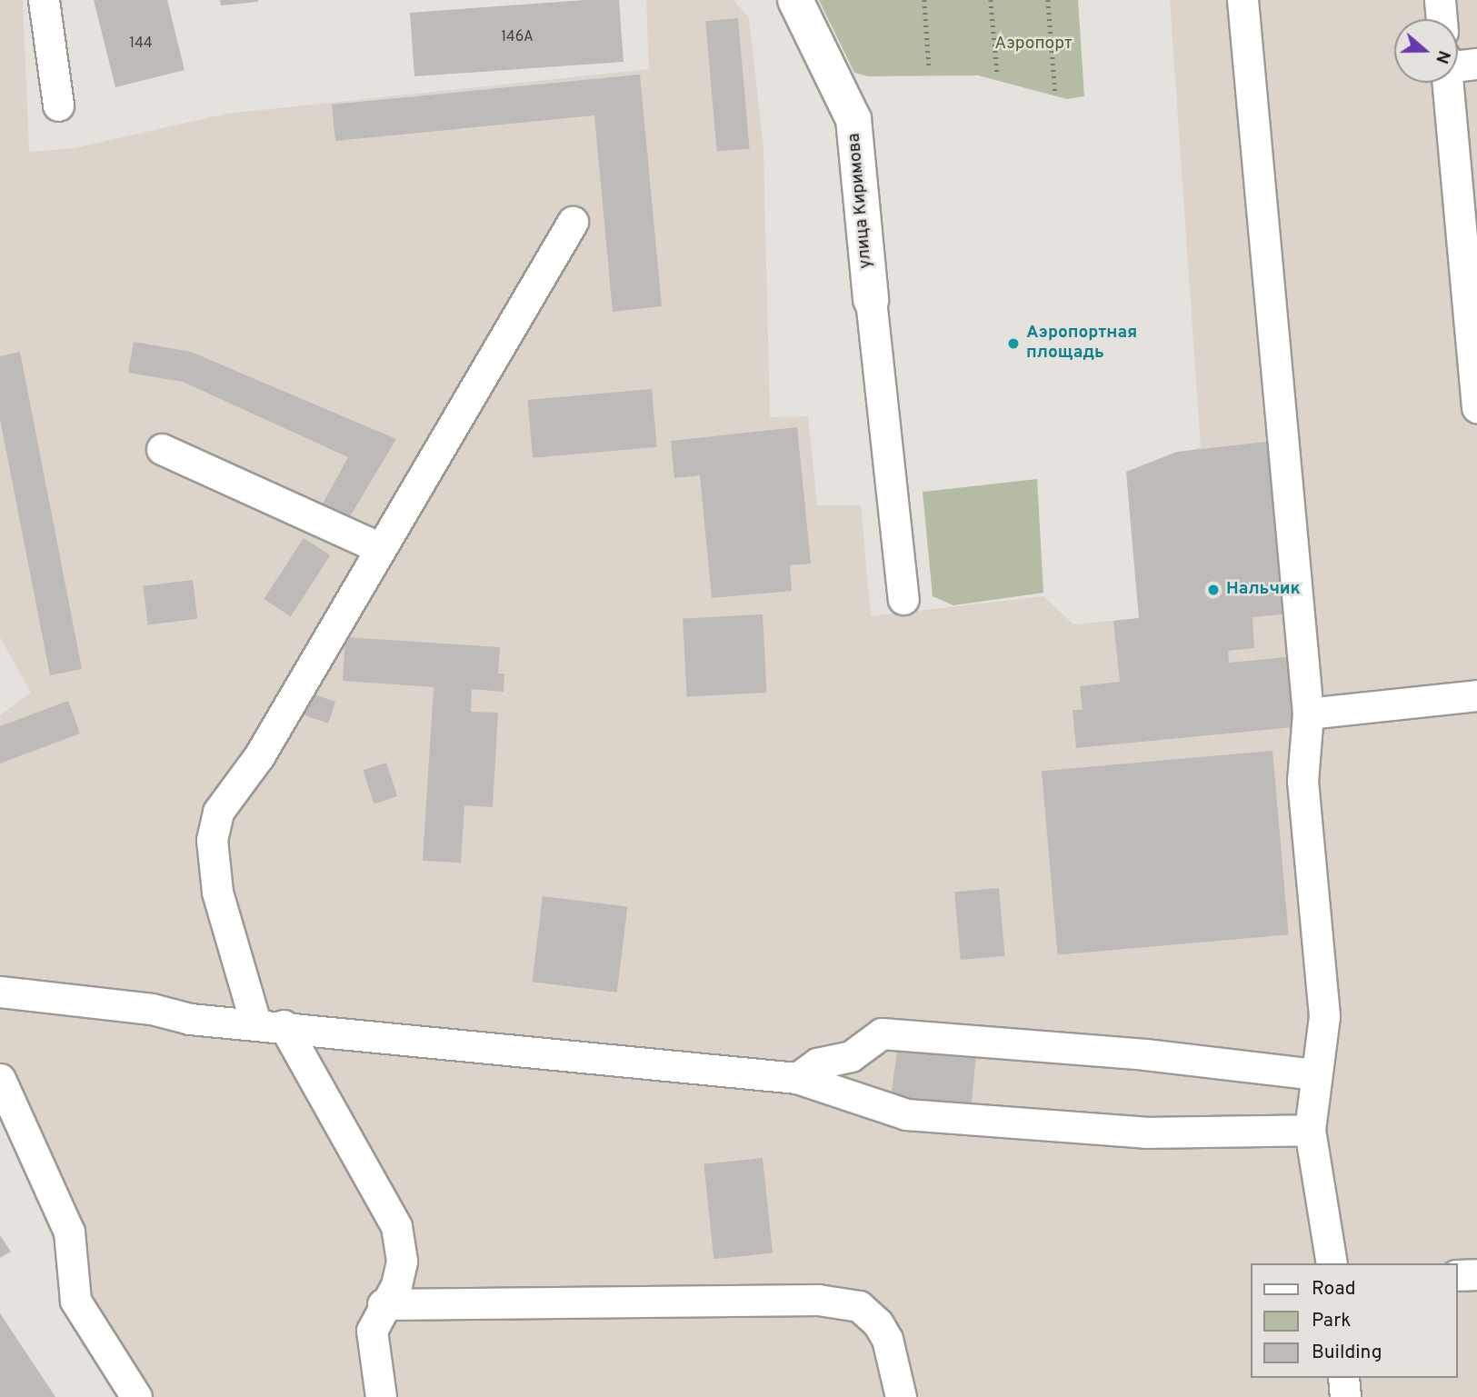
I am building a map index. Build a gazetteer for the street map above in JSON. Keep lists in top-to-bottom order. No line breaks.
{"streets":{"main road":["улица Киримова"]},"parks":["Аэропорт"],"places":["Аэропортная площадь","Нальчик"],"house_numbers":["146А","144"],"legend":["Road","Park","Building"],"north":"right"}
